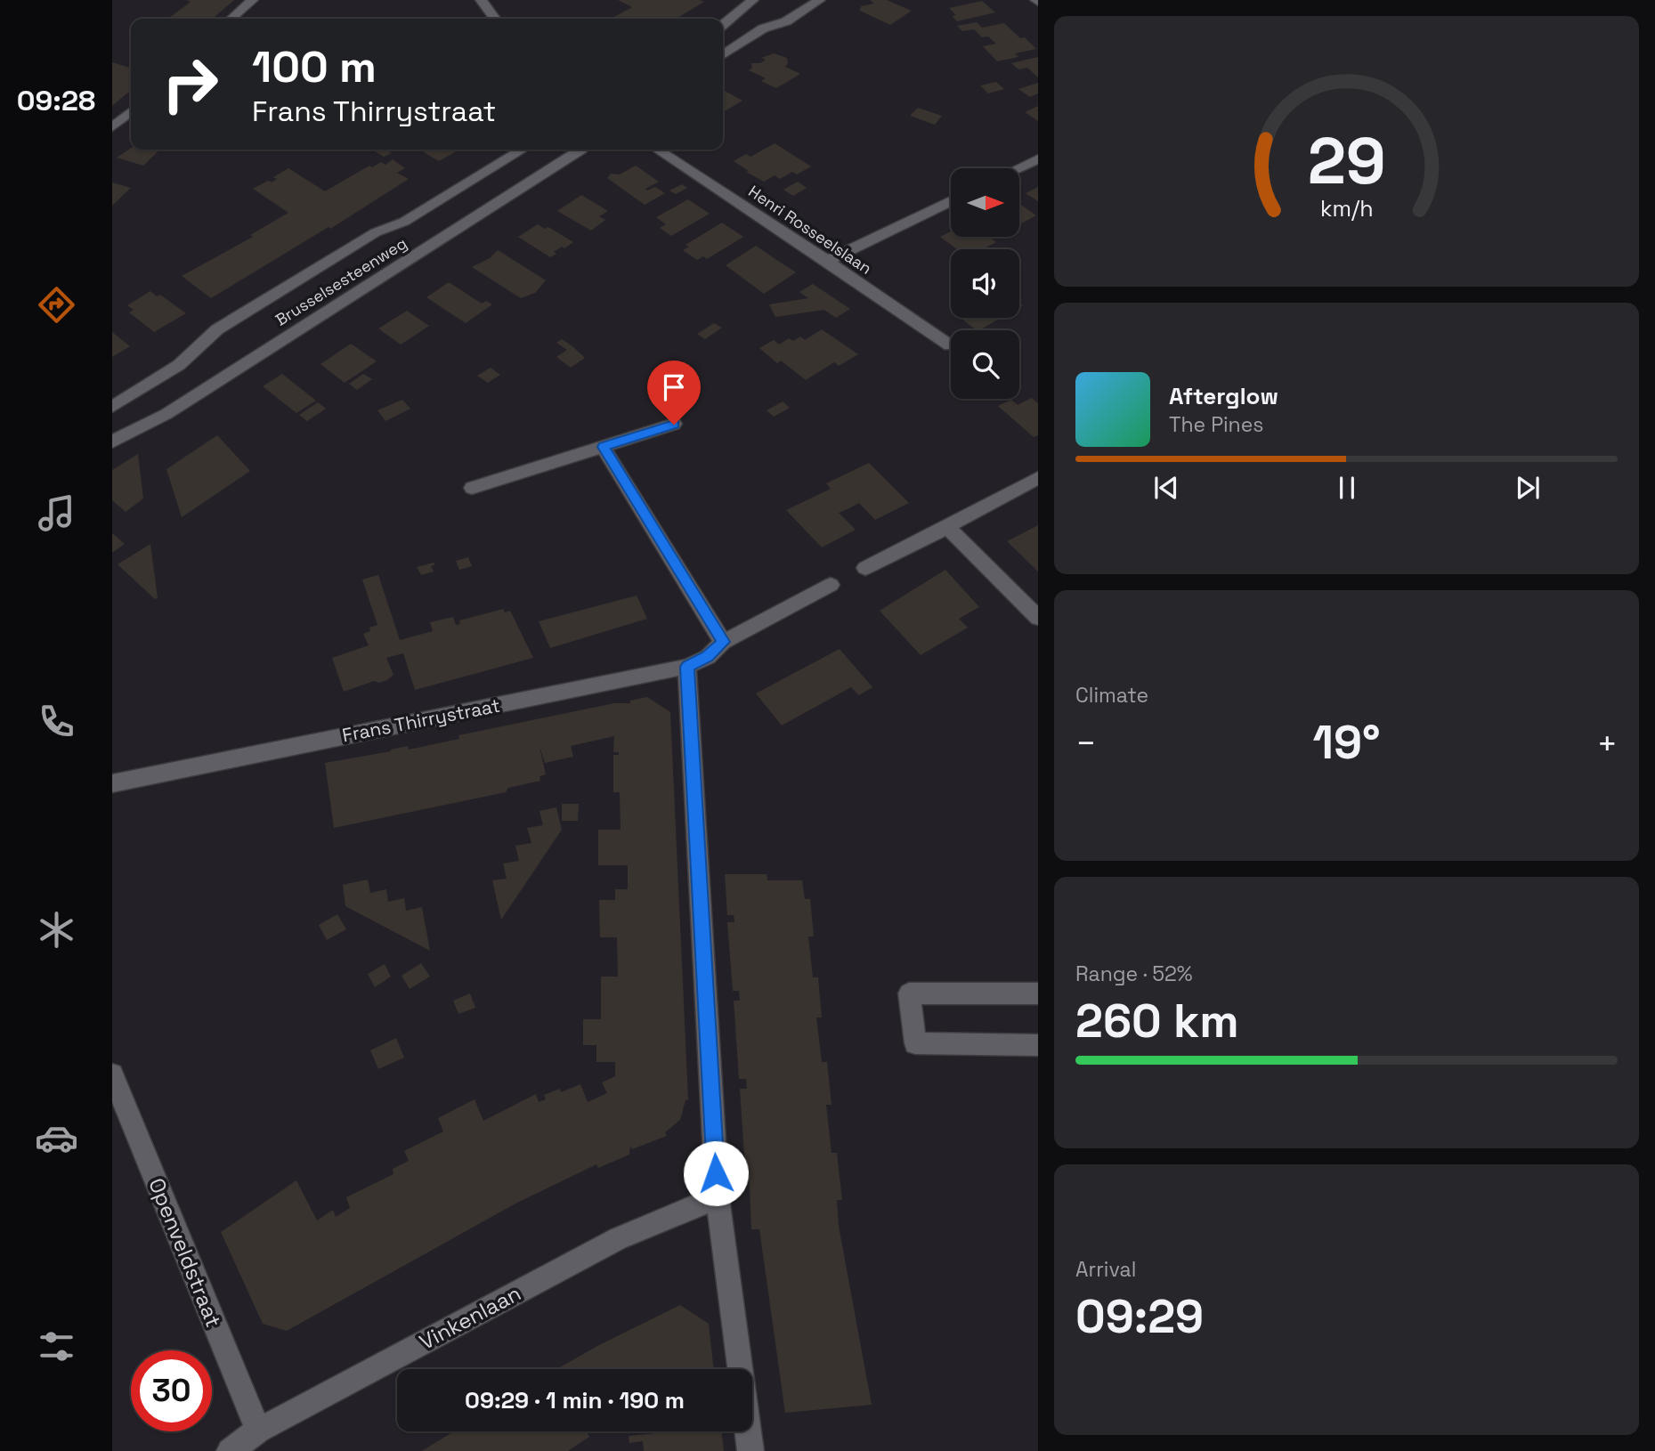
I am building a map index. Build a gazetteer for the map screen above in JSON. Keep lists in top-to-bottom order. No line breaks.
{"streets":{"street":["Henri Rosseelslaan","Brusselsesteenweg","Frans Thirrystraat","Openveldstraat","Vinkenlaan"]},"crossings":[["Openveldstraat","Vinkenlaan"]],"north":"right","page":{"tabs":"09:28","turn":["100 m","Frans Thirrystraat"],"song":["Afterglow","The Pines"],"tile":["Climate",["Range · 52%","260 km"],["Arrival","09:29"]],"heat":["−","19°","+"],"limit":"30","trip":"09:29 · 1 min · 190 m","gauge":["29","km/h"]}}
